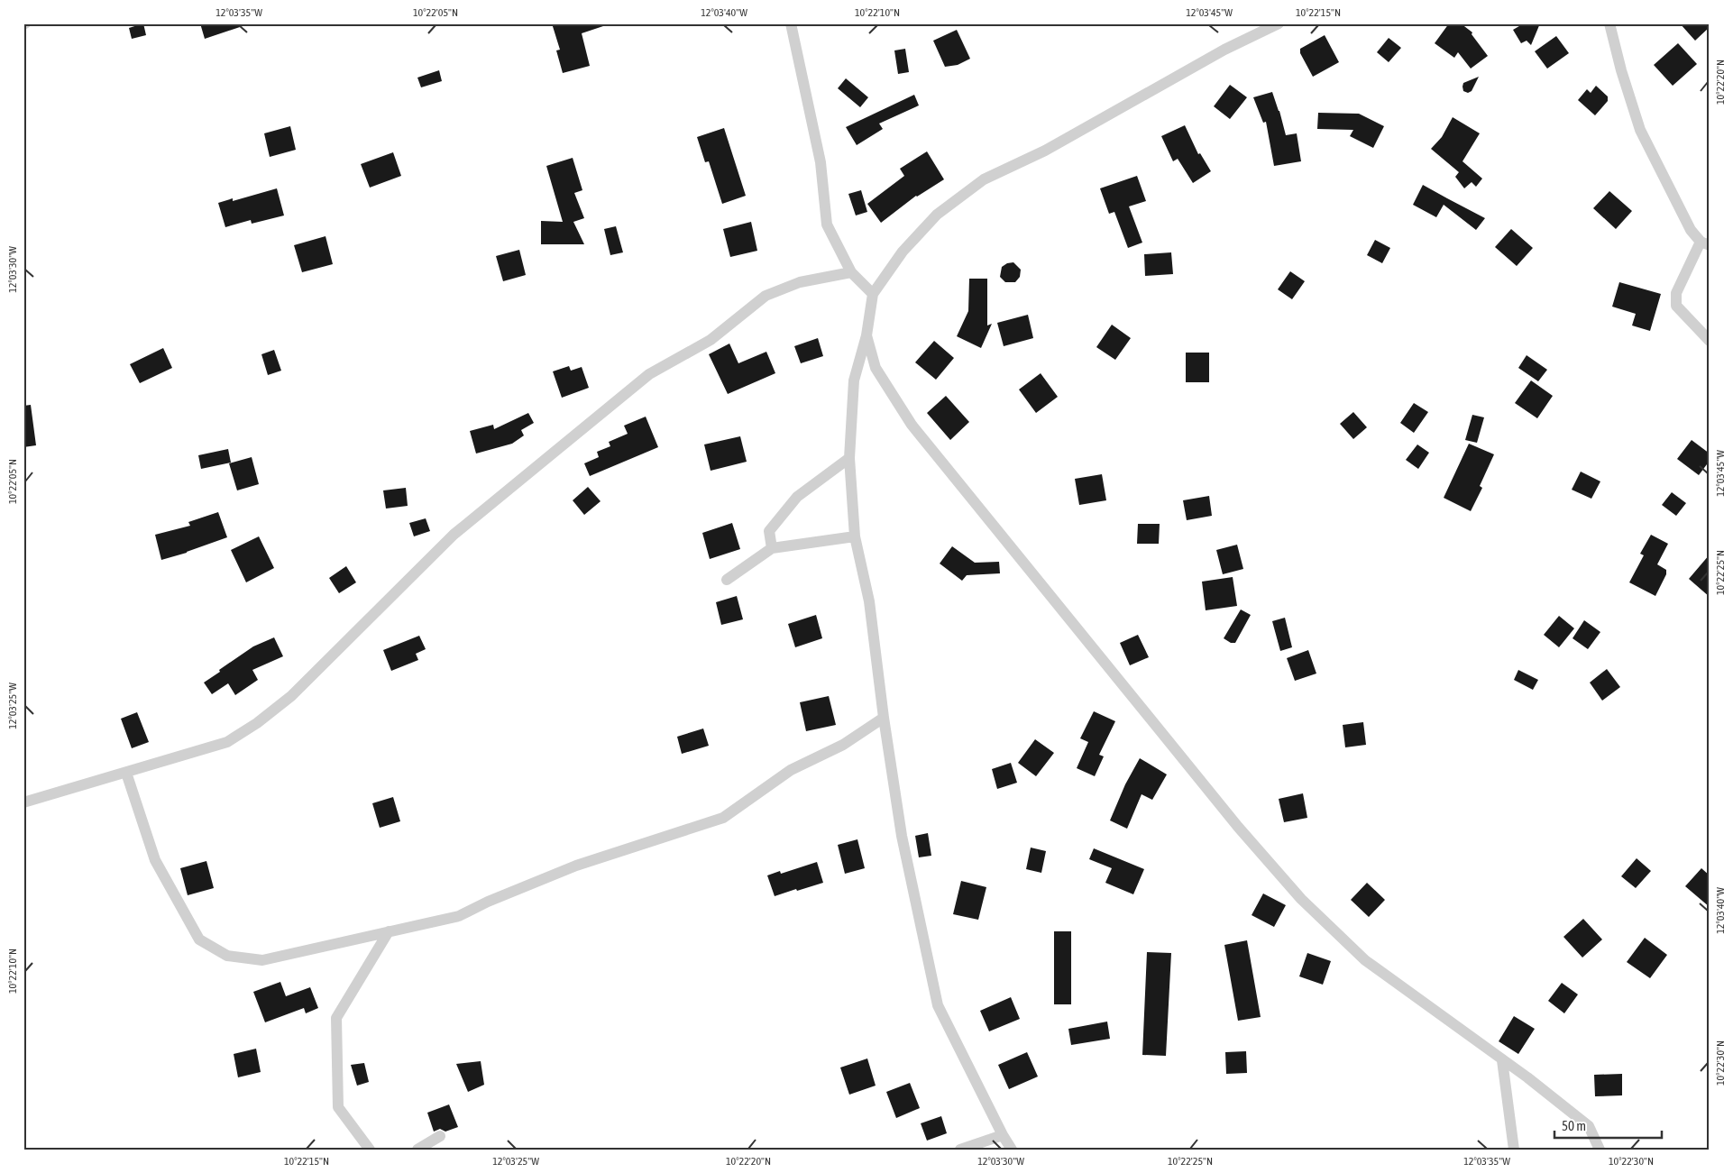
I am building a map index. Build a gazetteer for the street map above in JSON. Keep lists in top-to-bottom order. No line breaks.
{"scale_bar":"50 m","coordinates":["12°03'35\"W","10°22'05\"N","12°03'40\"W","10°22'10\"N","12°03'45\"W","10°22'15\"N","10°22'20\"N","12°03'30\"W","10°22'25\"N","12°03'25\"W","10°22'30\"N"]}
